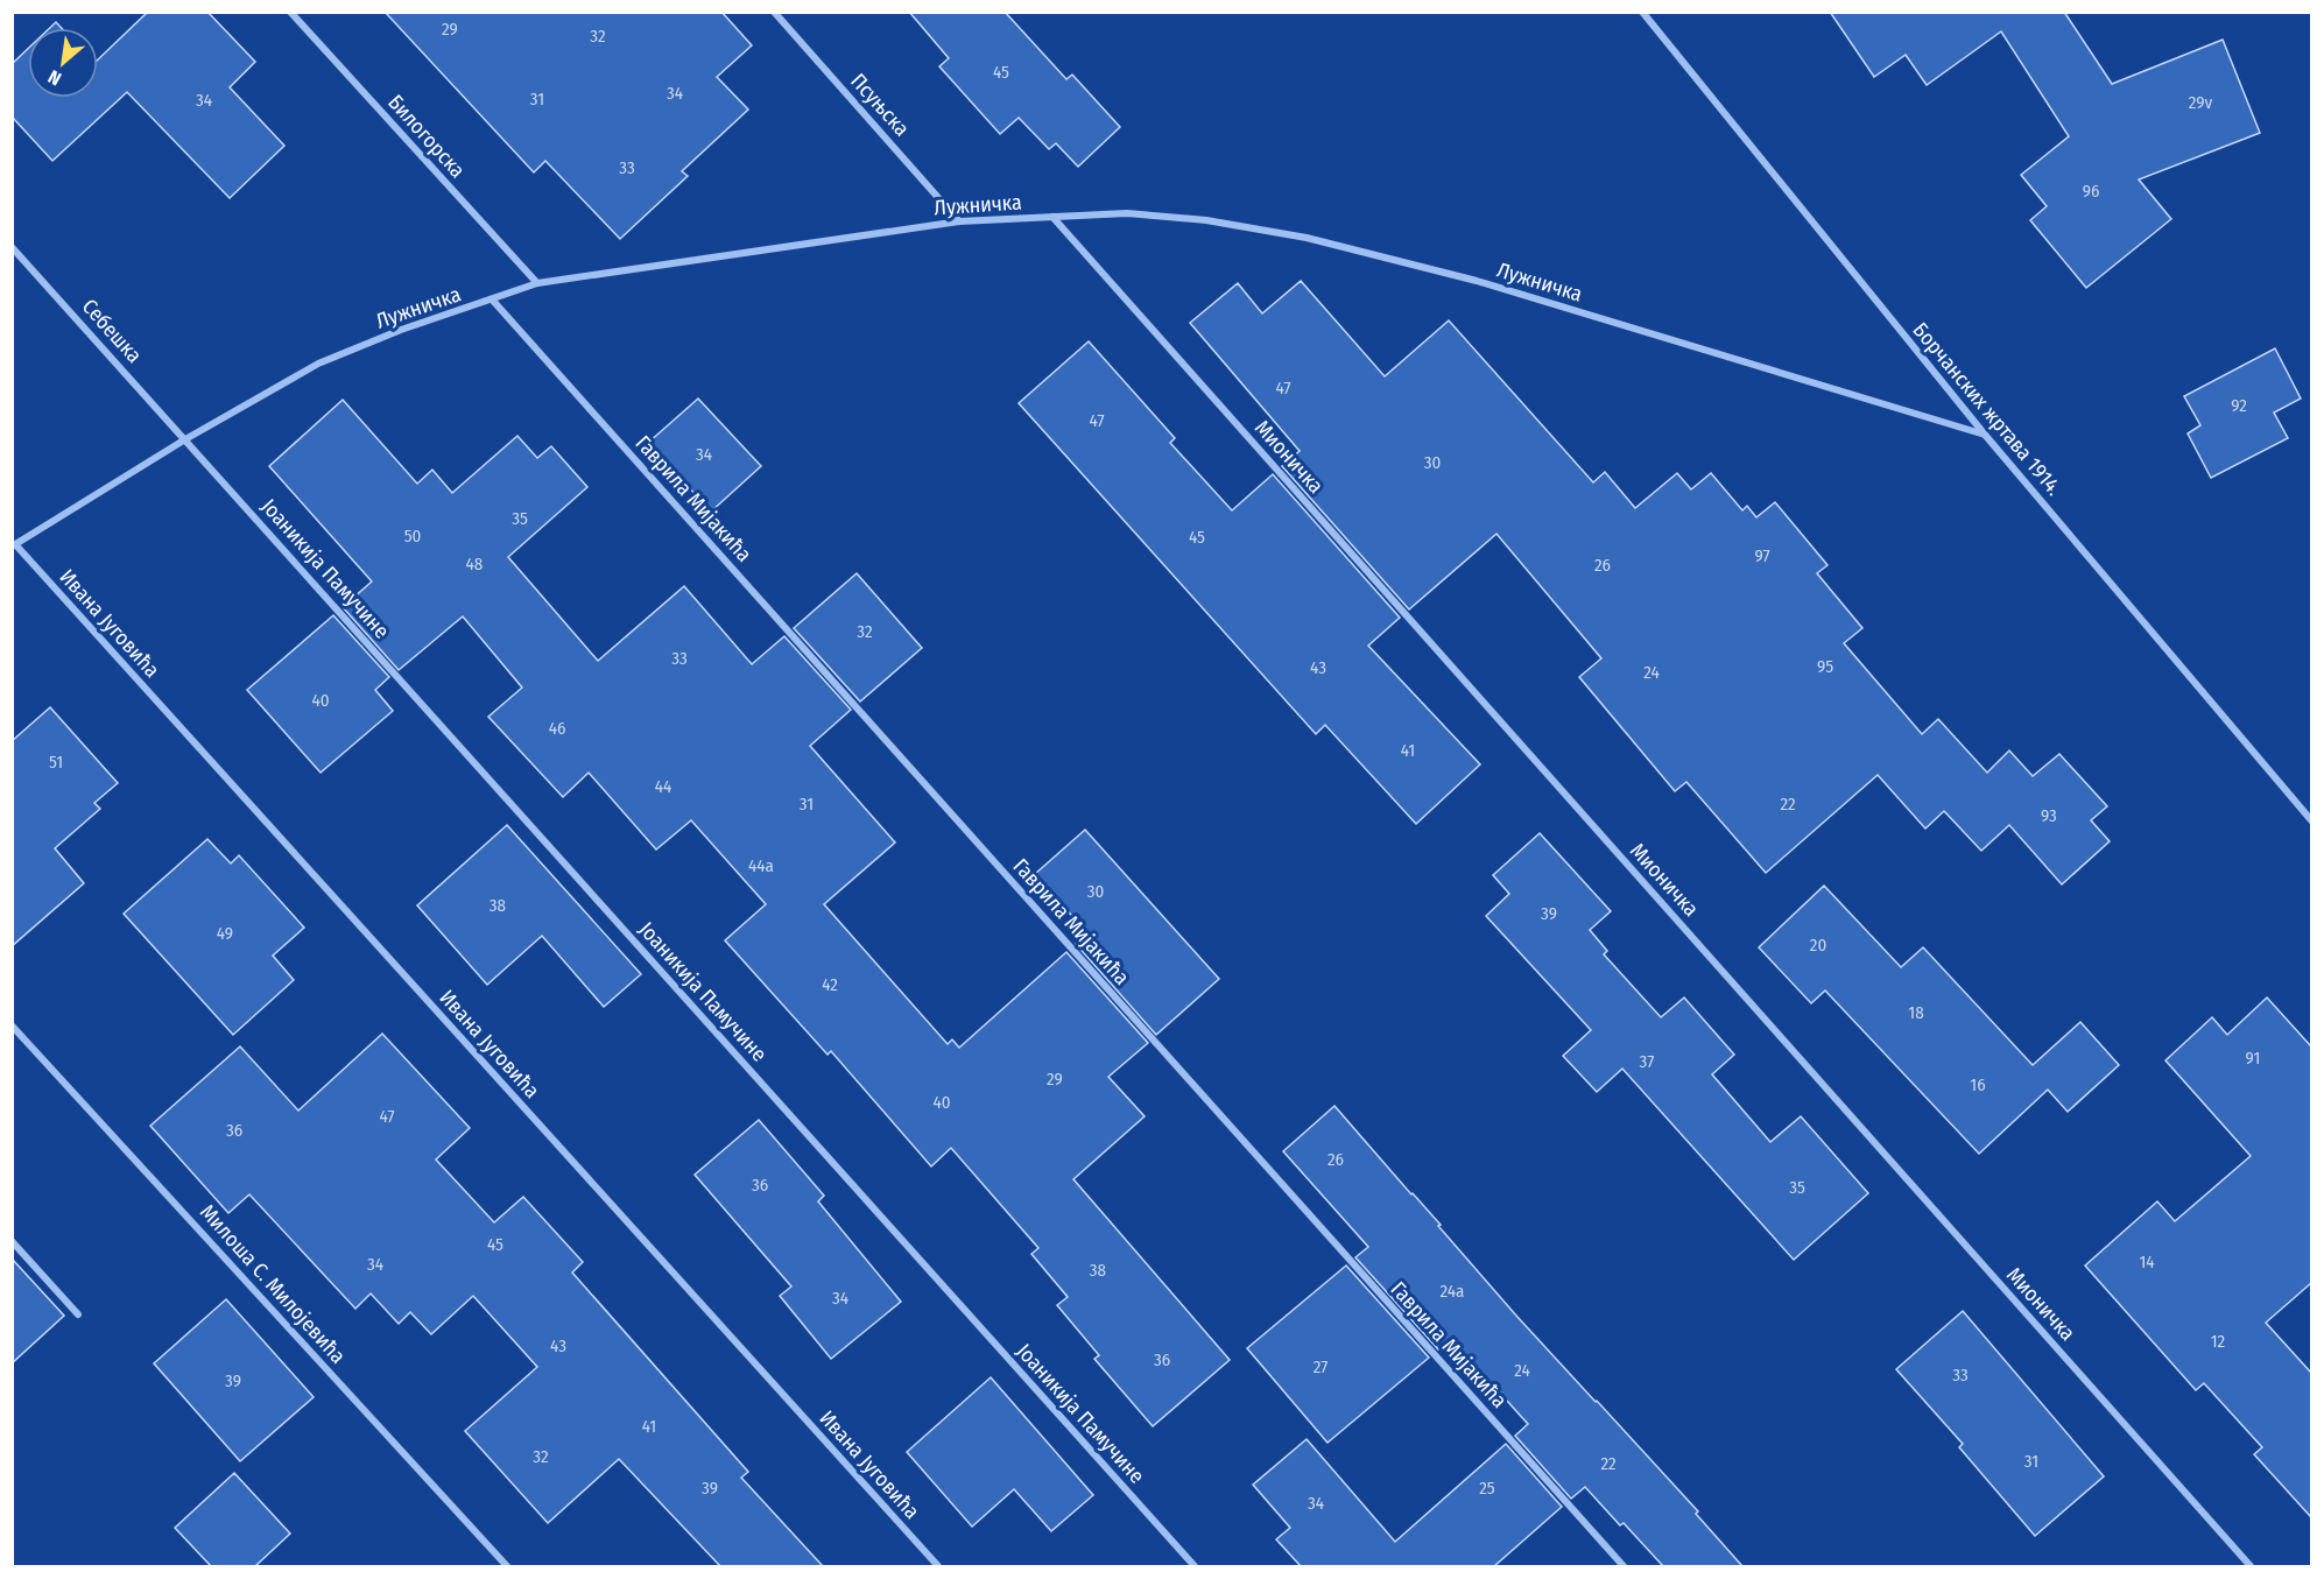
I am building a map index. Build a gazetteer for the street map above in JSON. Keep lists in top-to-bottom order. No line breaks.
{"streets":{"street":["Псуњска","Билогорска","Лужничка","Себешка","Борчанских жртава 1914.","Мионичка","Гаврила Мијакића","Јоаникија Памучине","Ивана Југовића","Милоша С. Милојевића"]},"crossings":[["Псуњска","Лужничка"],["Билогорска","Лужничка"],["Лужничка","Себешка"],["Лужничка","Борчанских жртава 1914."],["Лужничка","Мионичка"],["Лужничка","Гаврила Мијакића"],["Лужничка","Јоаникија Памучине"],["Лужничка","Ивана Југовића"],["Себешка","Јоаникија Памучине"]],"house_numbers":["29","32","45","34","31","34","29v","33","96","47","92","47","34","30","35","50","45","97","48","26","32","33","95","43","24","40","46","41","51","44","31","22","93","44a","30","38","39","49","20","42","18","91","37","29","16","40","47","36","26","36","35","45","14","34","38","24a","34","12","43","36","27","24","33","39","41","32","31","22","39","25","34"],"north":"bottom left"}
